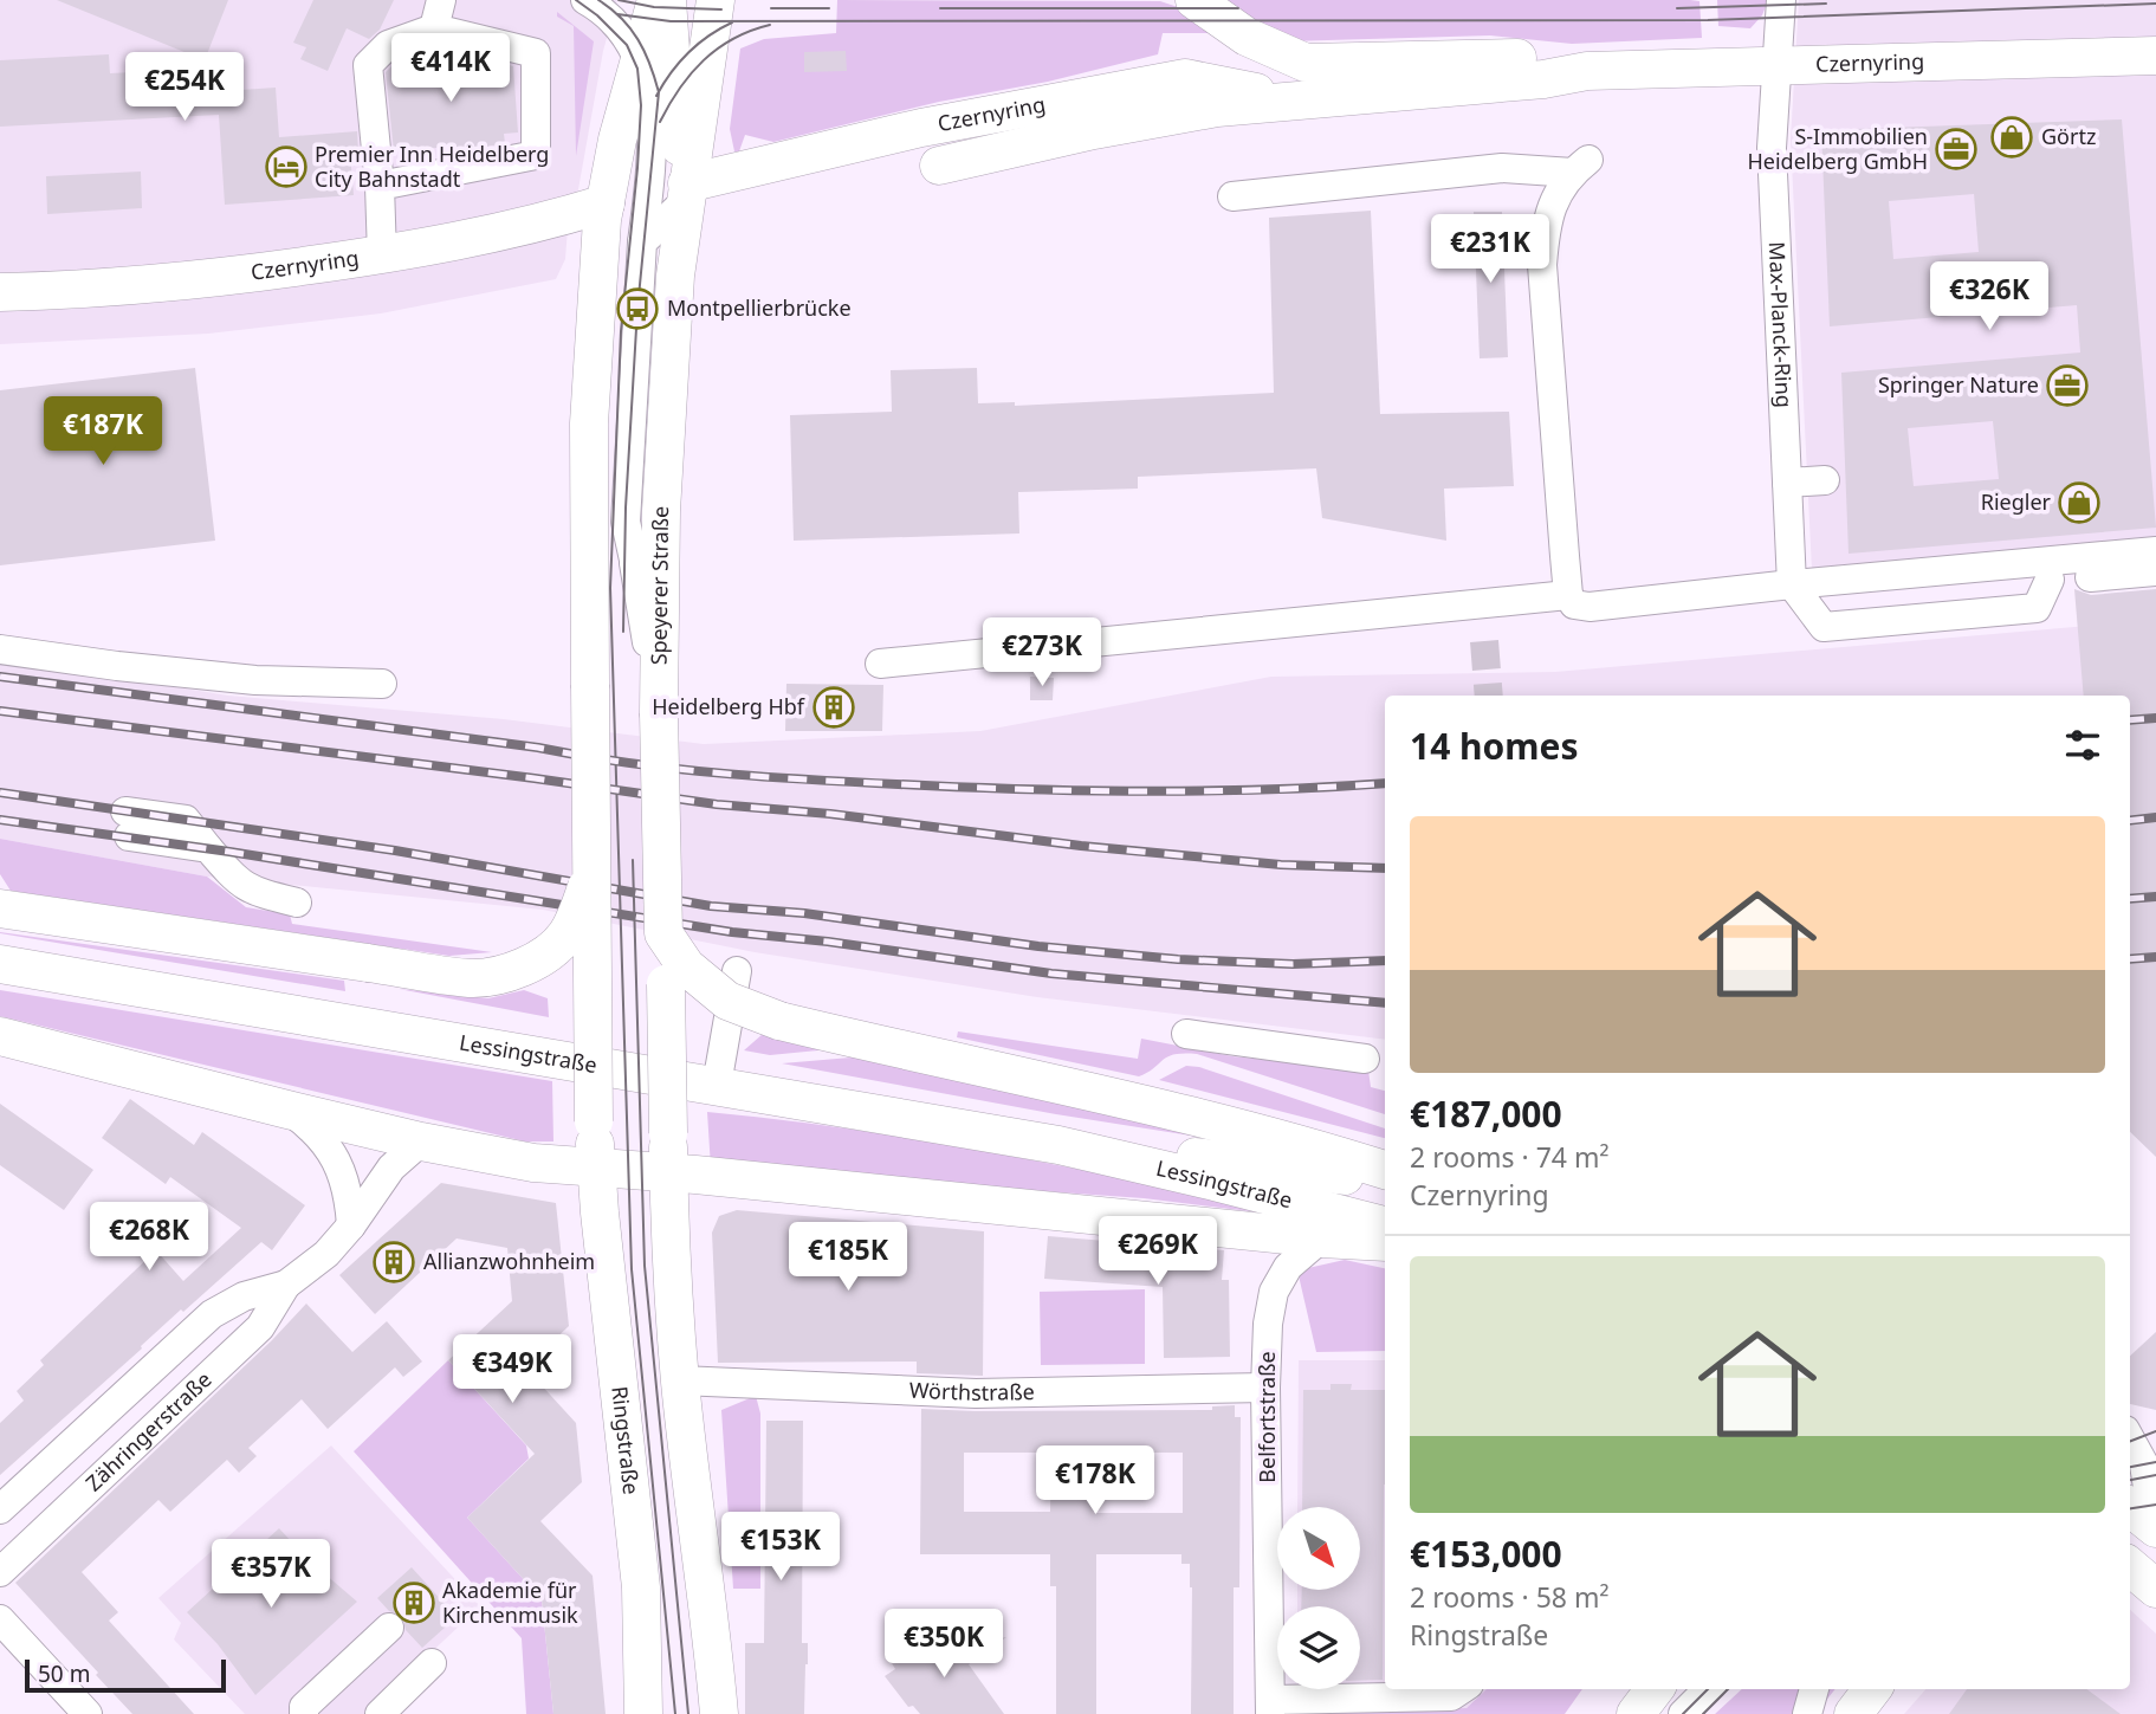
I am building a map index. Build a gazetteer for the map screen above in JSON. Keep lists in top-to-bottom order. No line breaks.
{"streets":{"main road":["Czernyring","Speyerer Straße","Lessingstraße","Ringstraße"],"street":["Max-Planck-Ring","Wörthstraße","Belfortstraße","Zähringerstraße"]},"crossings":[["Czernyring","Max-Planck-Ring"],["Czernyring","Speyerer Straße"],["Wörthstraße","Belfortstraße"]],"places":{"shop":["Görtz","Riegler"],"office":["S-Immobilien Heidelberg GmbH","Springer Nature"],"hotel":["Premier Inn Heidelberg City Bahnstadt"],"bus stop":["Montpellierbrücke"],"building":["Heidelberg Hbf","Allianzwohnheim","Akademie für Kirchenmusik"]},"scale_bar":"50 m","north":"bottom right","page":{"price":["€414K","€254K","€231K","€326K","€187K","€273K","€268K","€269K","€185K","€349K","€178K","€153K","€357K","€350K"],"heading":"14 homes","list":[{"name":"€187,000","note":"2 rooms · 74 m² · Czernyring"},{"name":"€153,000","note":"2 rooms · 58 m² · Ringstraße"}],"scale":"50 m"}}
